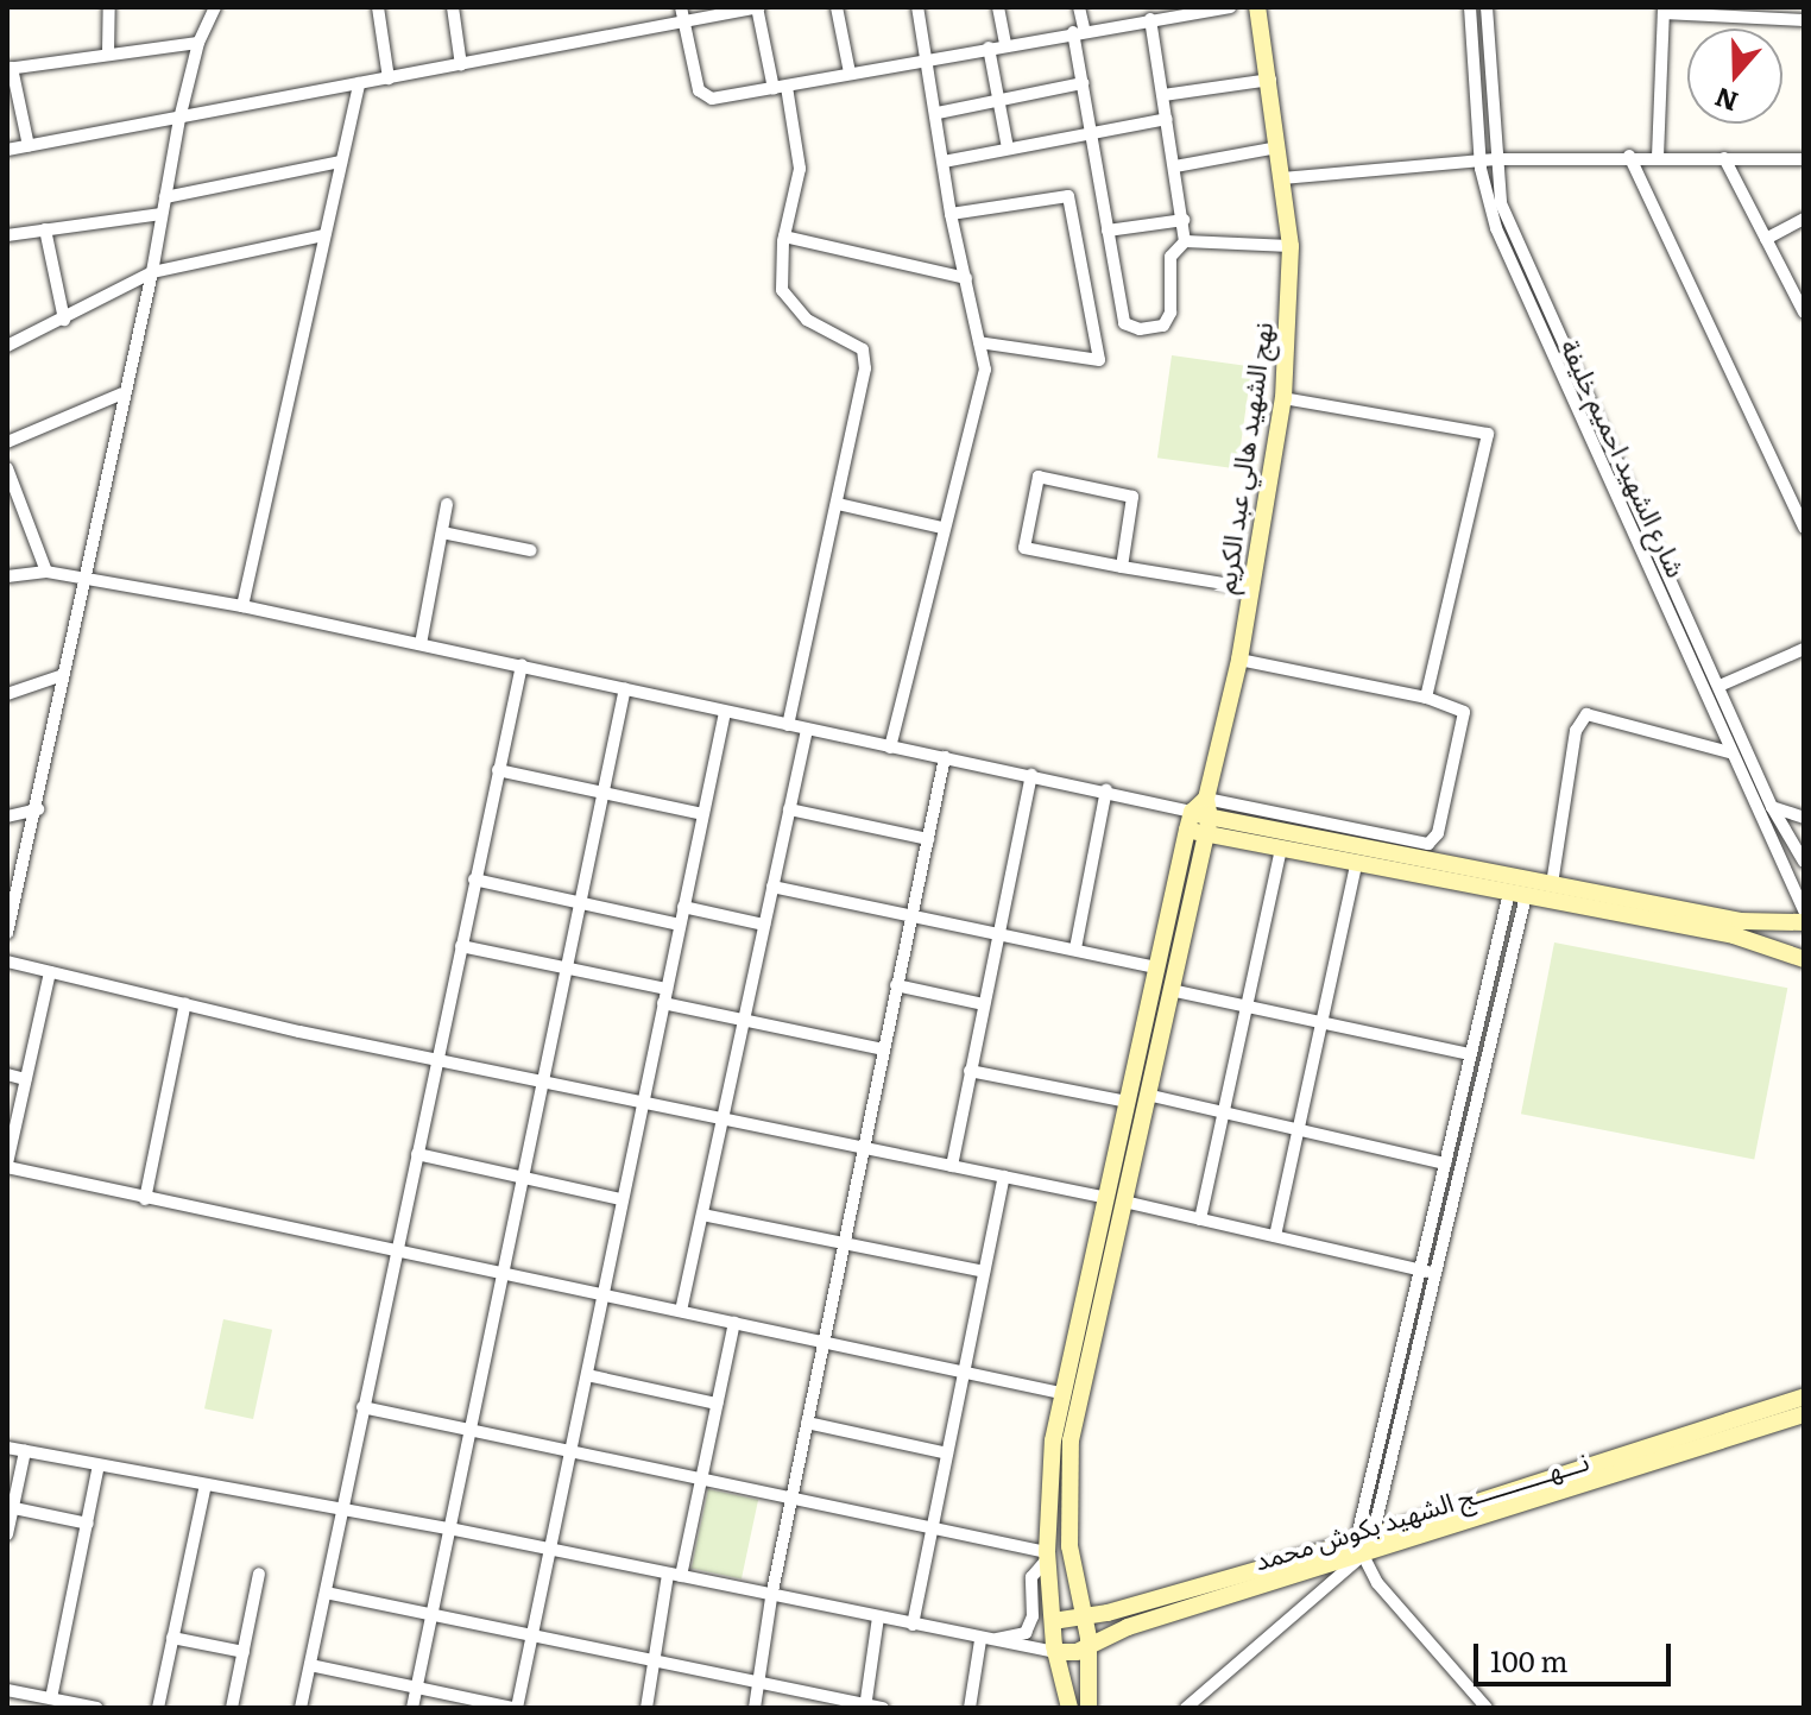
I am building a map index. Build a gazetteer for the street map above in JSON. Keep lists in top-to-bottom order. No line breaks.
{"streets":{"main road":["نهج الشهيد هالي عبد الكريم","نـــهـــــــــــج الشهيد بكوش محمد"],"street":["شارع الشهيد احميم خليفة"]},"scale_bar":"100 m","north":"bottom"}
